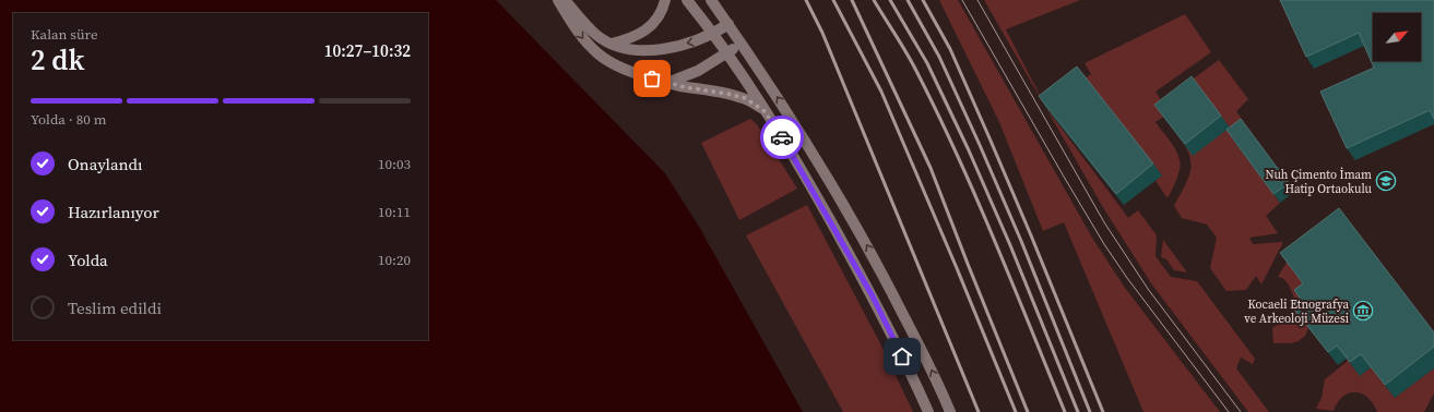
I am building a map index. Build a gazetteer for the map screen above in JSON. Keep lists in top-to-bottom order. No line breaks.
{"places":{"school or university":["Nuh Çimento İmam Hatip Ortaokulu"],"museum":["Kocaeli Etnografya ve Arkeoloji Müzesi"]},"north":"top right","page":{"heading":["2 dk","Kalan süre","10:27–10:32"],"bar":"Yolda · 80 m","list":[["Onaylandı","10:03"],["Hazırlanıyor","10:11"],["Yolda","10:20"],"Teslim edildi"]}}
